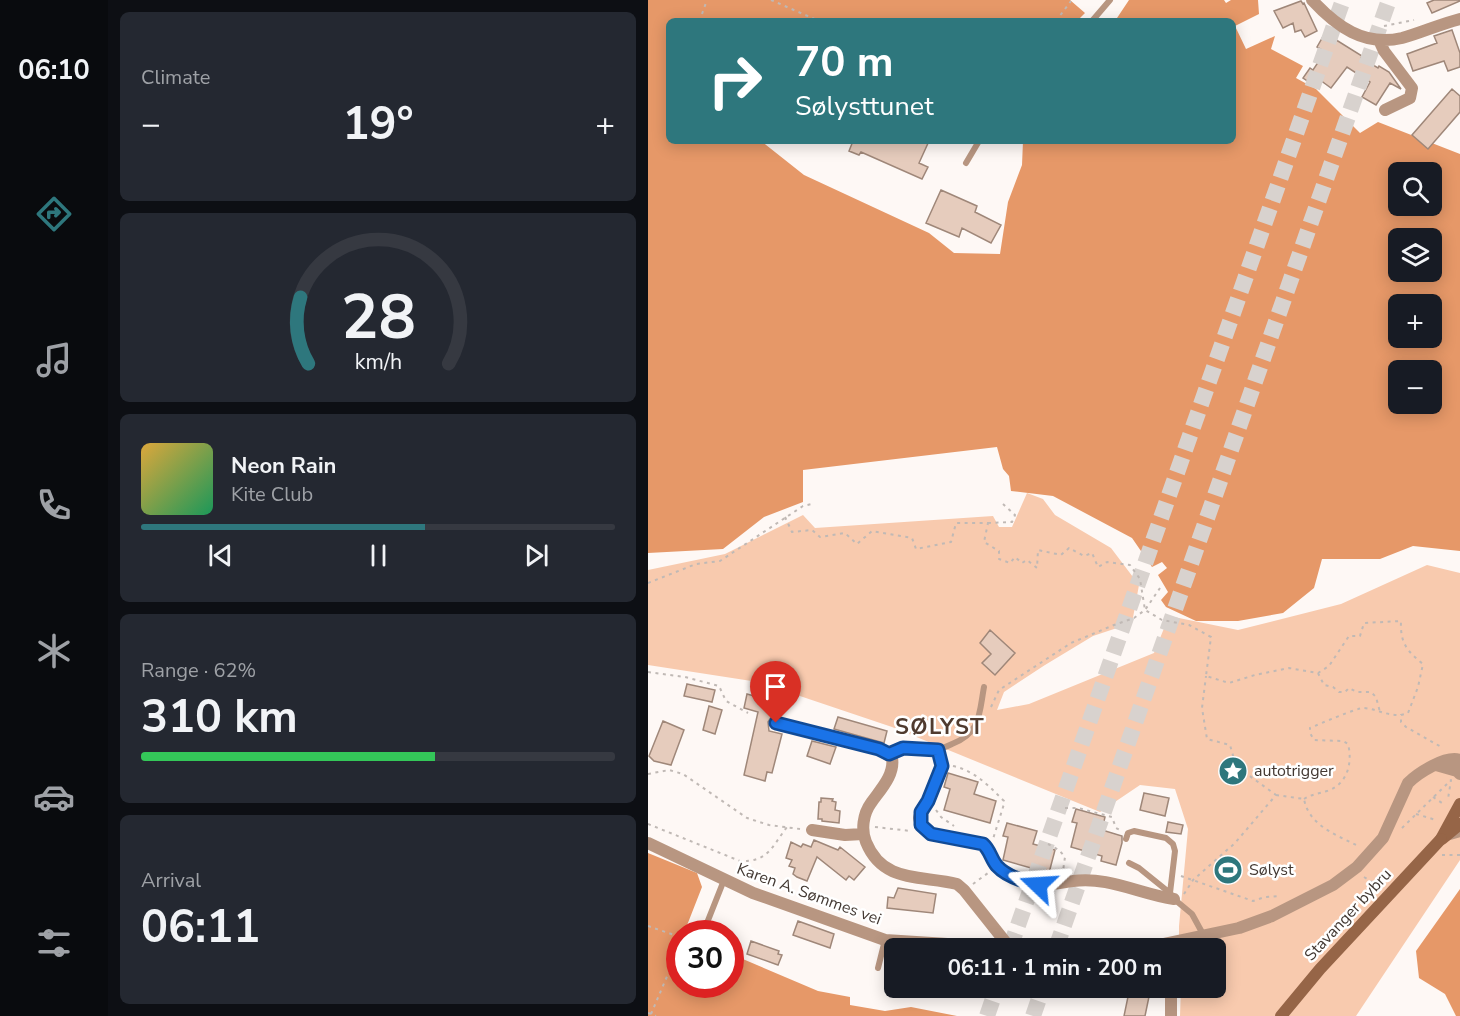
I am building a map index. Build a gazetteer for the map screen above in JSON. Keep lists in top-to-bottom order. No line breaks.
{"streets":{"main road":["Stavanger bybru"],"street":["Karen A. Sømmes vei"]},"districts":["SØLYST"],"places":{"place":["autotrigger"],"sports":["Sølyst"]},"page":{"tabs":"06:10","tile":["Climate",["Range · 62%","310 km"],["Arrival","06:11"]],"turn":["70 m","Sølysttunet"],"heat":["−","19°","+"],"map_buttons":["+","−"],"song":["Neon Rain","Kite Club"],"limit":"30","trip":"06:11 · 1 min · 200 m","gauge":["28","km/h"]}}
